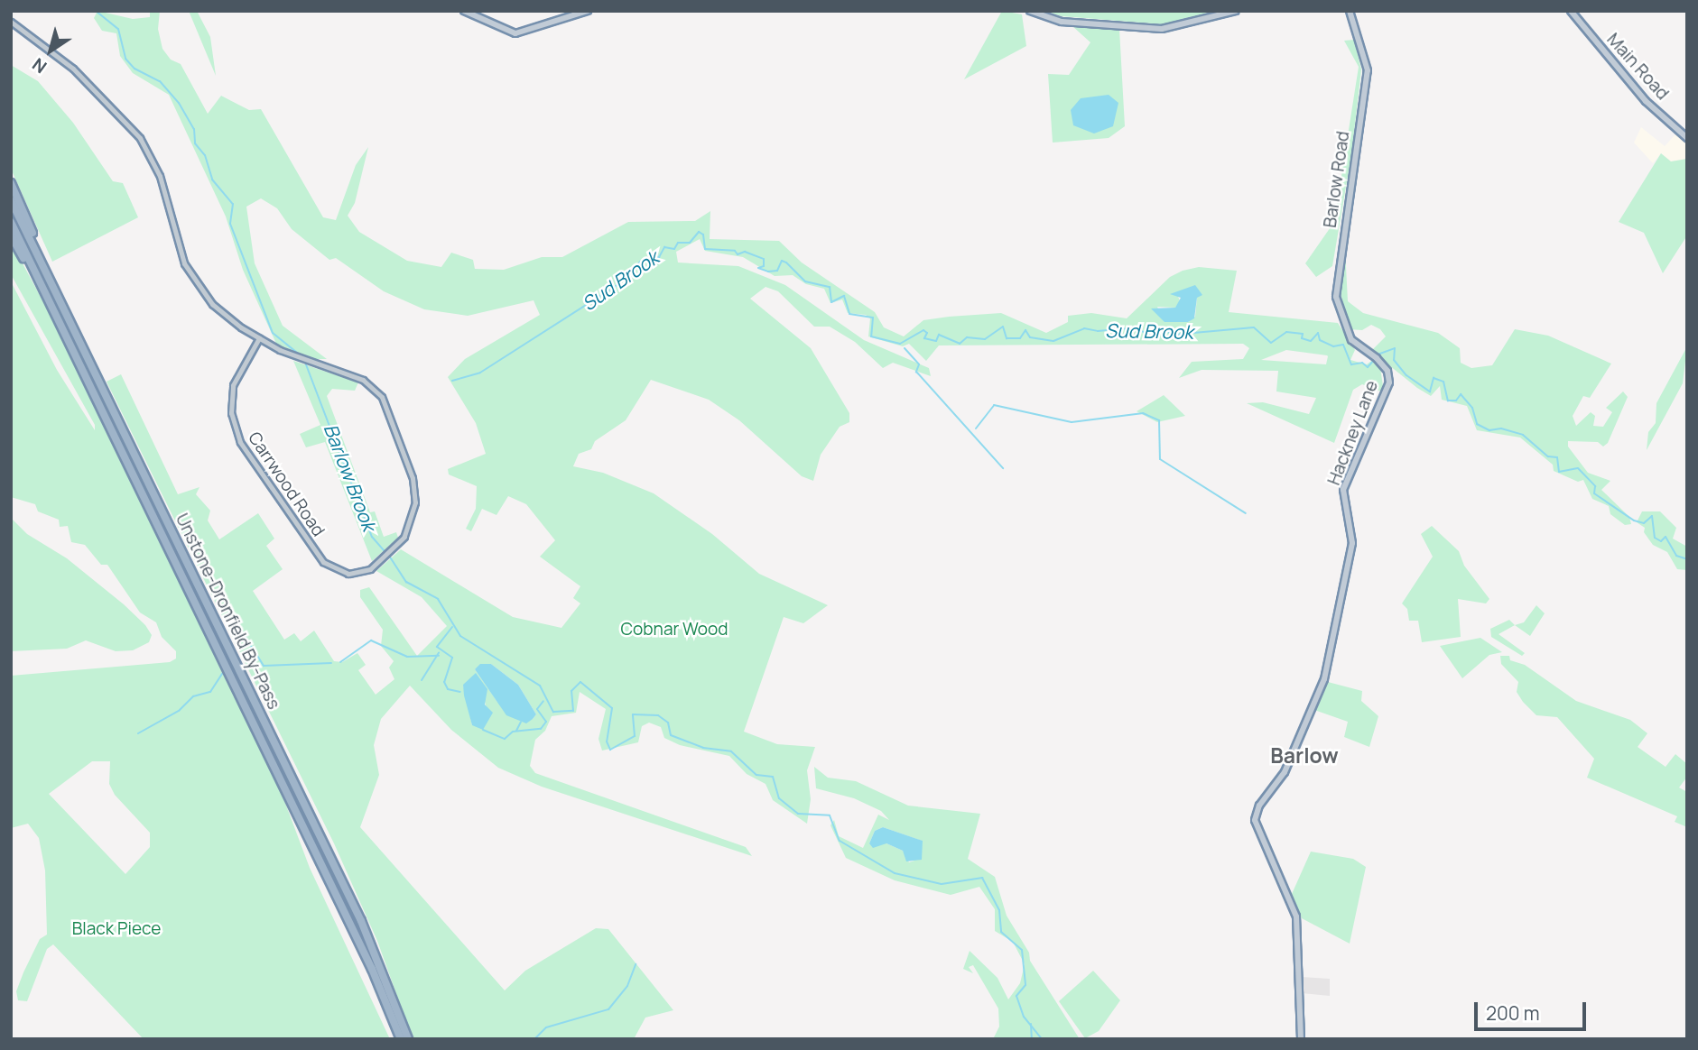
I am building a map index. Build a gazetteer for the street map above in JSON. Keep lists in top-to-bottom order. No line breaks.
{"streets":{"highway":["Unstone-Dronfield By-Pass"],"main road":["Main Road","Barlow Road","Hackney Lane"],"street":["Carrwood Road"]},"crossings":[["Barlow Road","Hackney Lane"]],"districts":["Barlow"],"water":["Sud Brook","Barlow Brook"],"parks":["Cobnar Wood","Black Piece"],"scale_bar":"200 m","north":"bottom left"}
